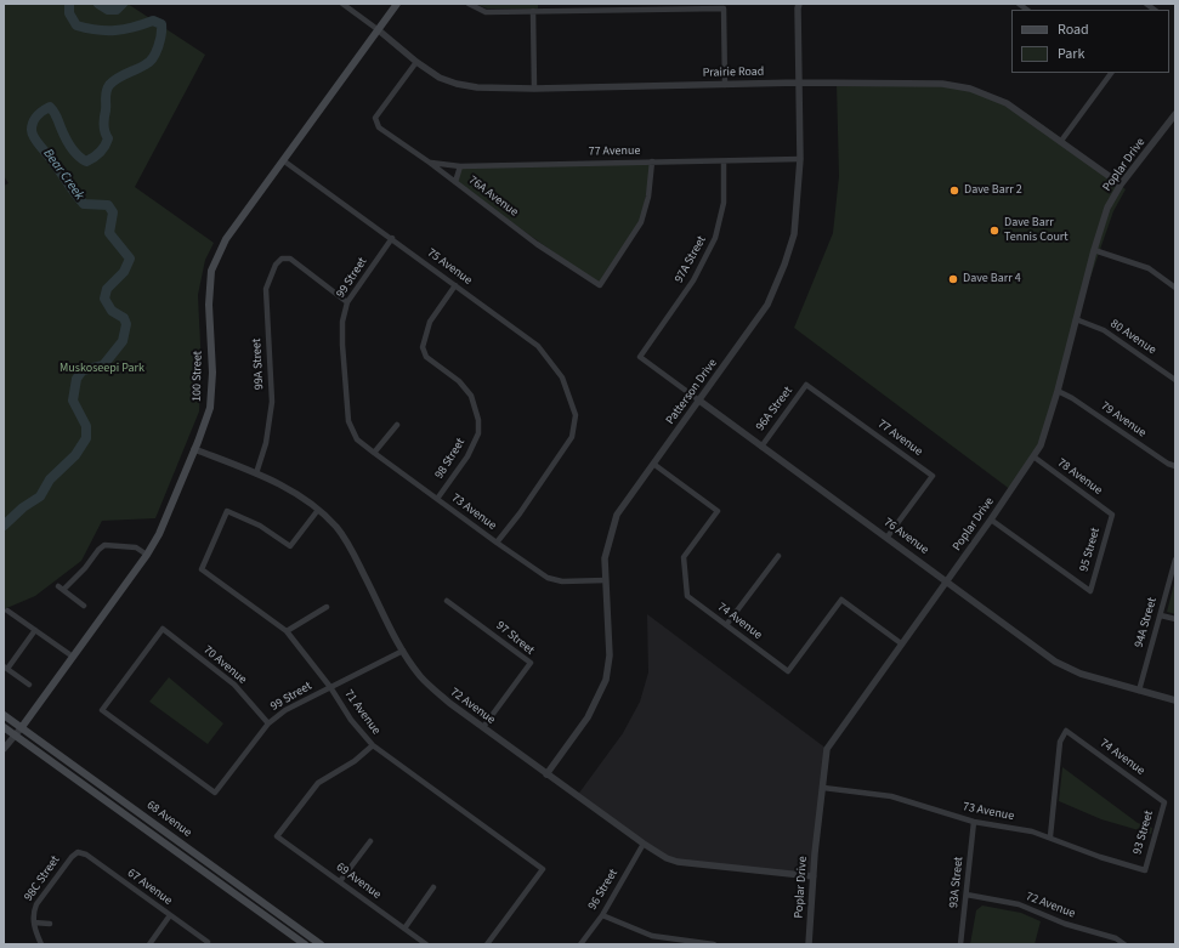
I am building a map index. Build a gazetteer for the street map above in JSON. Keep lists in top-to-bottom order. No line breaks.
{"streets":{"main road":["100 Street","68 Avenue"],"street":["Prairie Road","77 Avenue","Poplar Drive","76A Avenue","97A Street","75 Avenue","99 Street","80 Avenue","99A Street","Patterson Drive","96A Street","79 Avenue","98 Street","78 Avenue","73 Avenue","76 Avenue","95 Street","74 Avenue","94A Street","97 Street","70 Avenue","72 Avenue","71 Avenue","93 Street","98C Street","69 Avenue","93A Street","67 Avenue","96 Street"]},"crossings":[["Prairie Road","Poplar Drive"],["Prairie Road","76A Avenue"],["Prairie Road","100 Street"],["Prairie Road","Patterson Drive"],["77 Avenue","76A Avenue"],["77 Avenue","97A Street"],["77 Avenue","Patterson Drive"],["77 Avenue","96A Street"],["77 Avenue","76 Avenue"],["Poplar Drive","80 Avenue"],["Poplar Drive","79 Avenue"],["Poplar Drive","78 Avenue"],["Poplar Drive","73 Avenue"],["Poplar Drive","76 Avenue"],["Poplar Drive","95 Street"],["Poplar Drive","74 Avenue"],["Poplar Drive","72 Avenue"],["97A Street","76 Avenue"],["75 Avenue","99 Street"],["75 Avenue","100 Street"],["75 Avenue","98 Street"],["75 Avenue","73 Avenue"],["99 Street","99A Street"],["99 Street","73 Avenue"],["99 Street","70 Avenue"],["99 Street","72 Avenue"],["99 Street","71 Avenue"],["99A Street","72 Avenue"],["100 Street","72 Avenue"],["100 Street","68 Avenue"],["Patterson Drive","73 Avenue"],["Patterson Drive","76 Avenue"],["Patterson Drive","74 Avenue"],["Patterson Drive","72 Avenue"],["96A Street","76 Avenue"],["98 Street","73 Avenue"],["78 Avenue","95 Street"],["73 Avenue","74 Avenue"],["73 Avenue","93 Street"],["73 Avenue","93A Street"],["76 Avenue","94A Street"],["74 Avenue","93 Street"],["97 Street","72 Avenue"],["72 Avenue","71 Avenue"],["72 Avenue","93A Street"],["72 Avenue","96 Street"],["71 Avenue","69 Avenue"],["98C Street","67 Avenue"]],"water":["Bear Creek"],"parks":["Muskoseepi Park"],"places":["Dave Barr 2","Dave Barr Tennis Court","Dave Barr 4"],"legend":["Road","Park"]}
